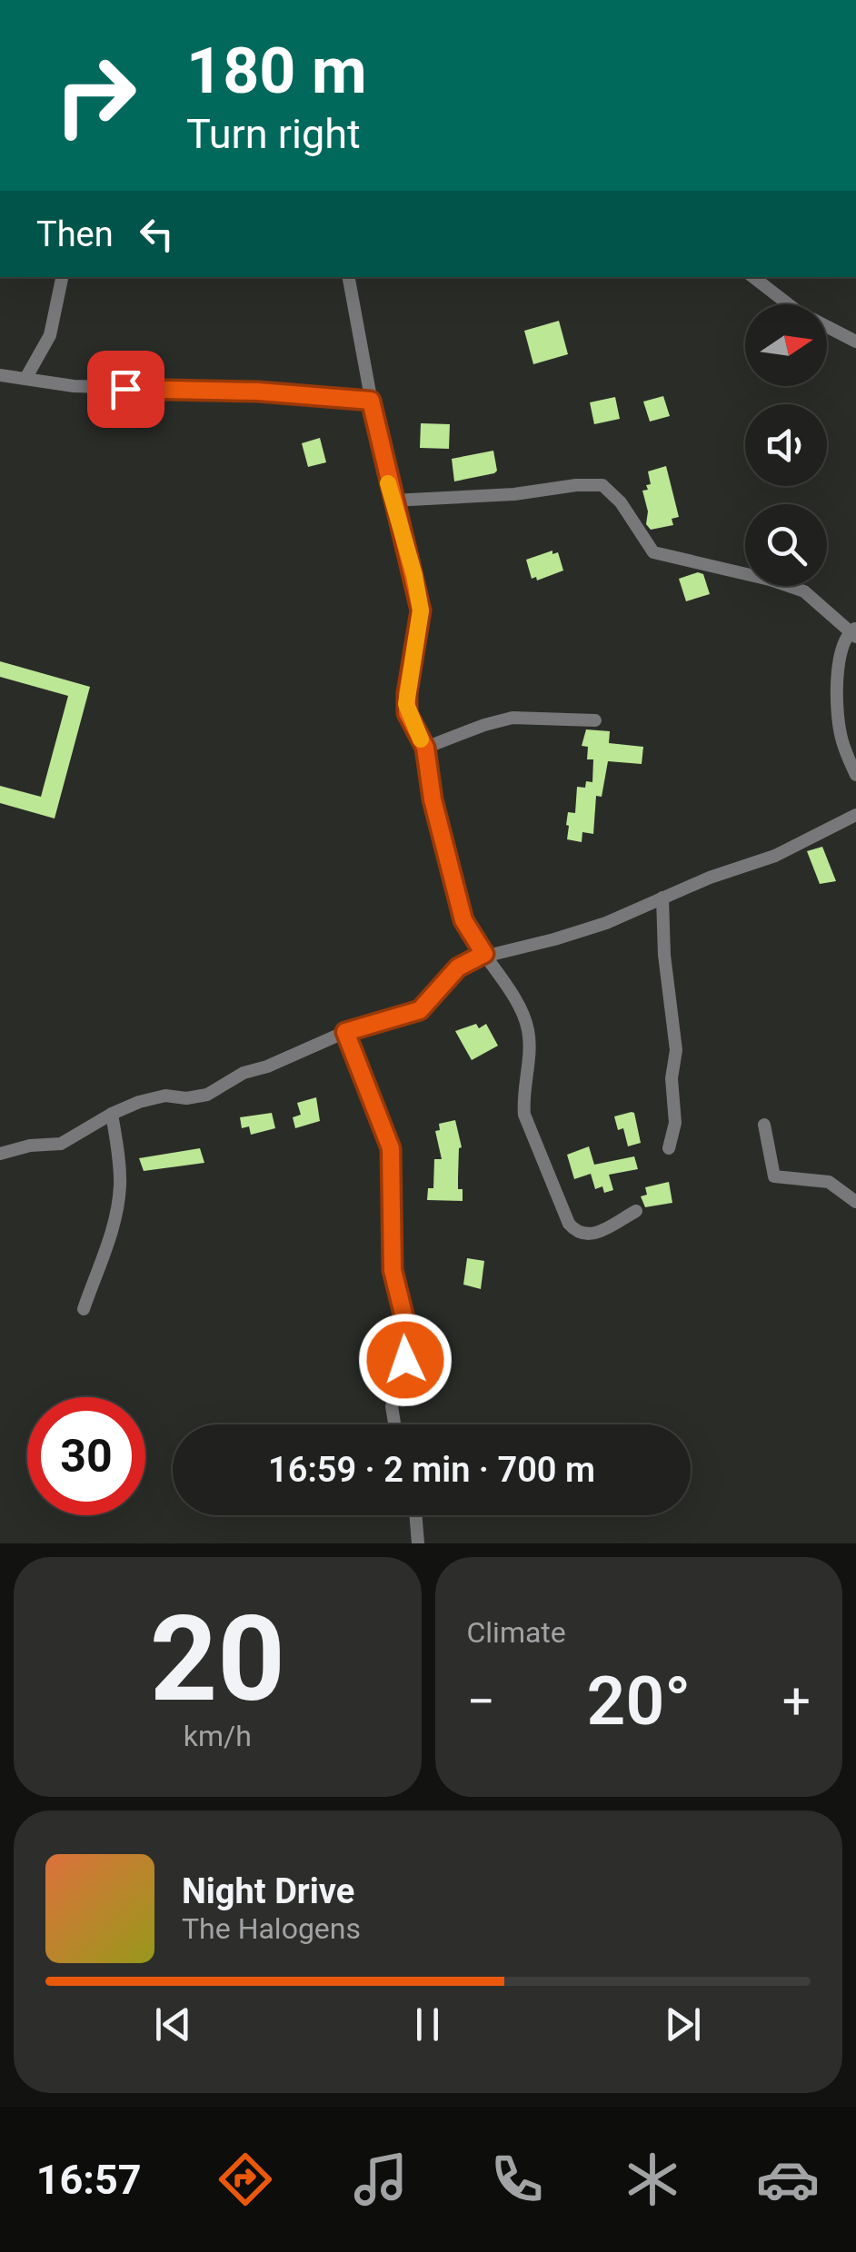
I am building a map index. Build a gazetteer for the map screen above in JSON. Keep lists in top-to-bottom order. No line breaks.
{"north":"right","page":{"turn":["180 m","Turn right"],"then":"Then","limit":"30","trip":"16:59 · 2 min · 700 m","tile":[["20","km/h"],"Climate"],"heat":["−","20°","+"],"song":["Night Drive","The Halogens"],"tabs":"16:57"}}
